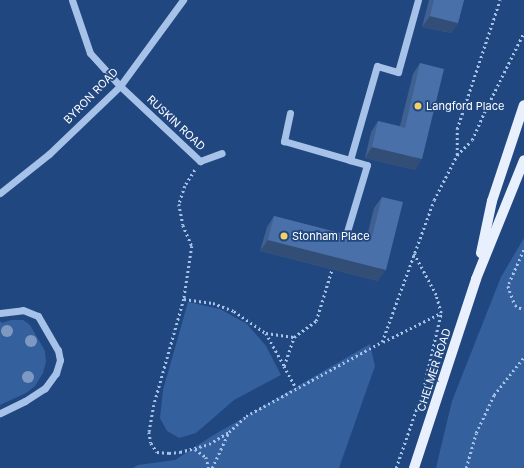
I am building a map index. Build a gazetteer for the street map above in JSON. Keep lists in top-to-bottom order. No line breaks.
{"streets":{"main road":["CHELMER ROAD"],"street":["BYRON ROAD","RUSKIN ROAD"]},"crossings":[["BYRON ROAD","RUSKIN ROAD"]],"places":["Langford Place","Stonham Place"]}
